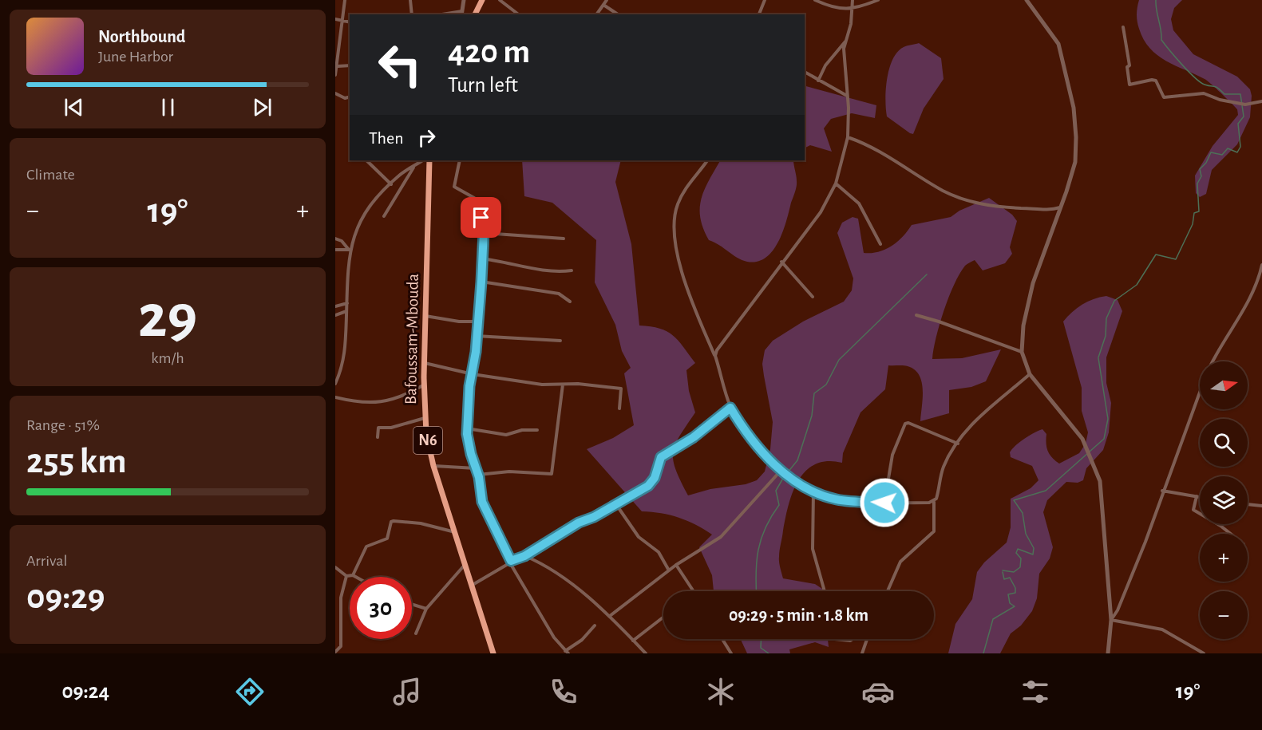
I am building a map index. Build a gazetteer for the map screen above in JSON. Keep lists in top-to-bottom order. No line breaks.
{"streets":{"highway":["Bafoussam-Mbouda","N6"]},"north":"right","page":{"turn":["420 m","Turn left"],"song":["Northbound","June Harbor"],"then":"Then","tile":["Climate",["29","km/h"],["Range · 51%","255 km"],["Arrival","09:29"]],"heat":["−","19°","+"],"map_buttons":["+","−"],"limit":"30","trip":"09:29 · 5 min · 1.8 km","tabs":["09:24","19°"]}}
